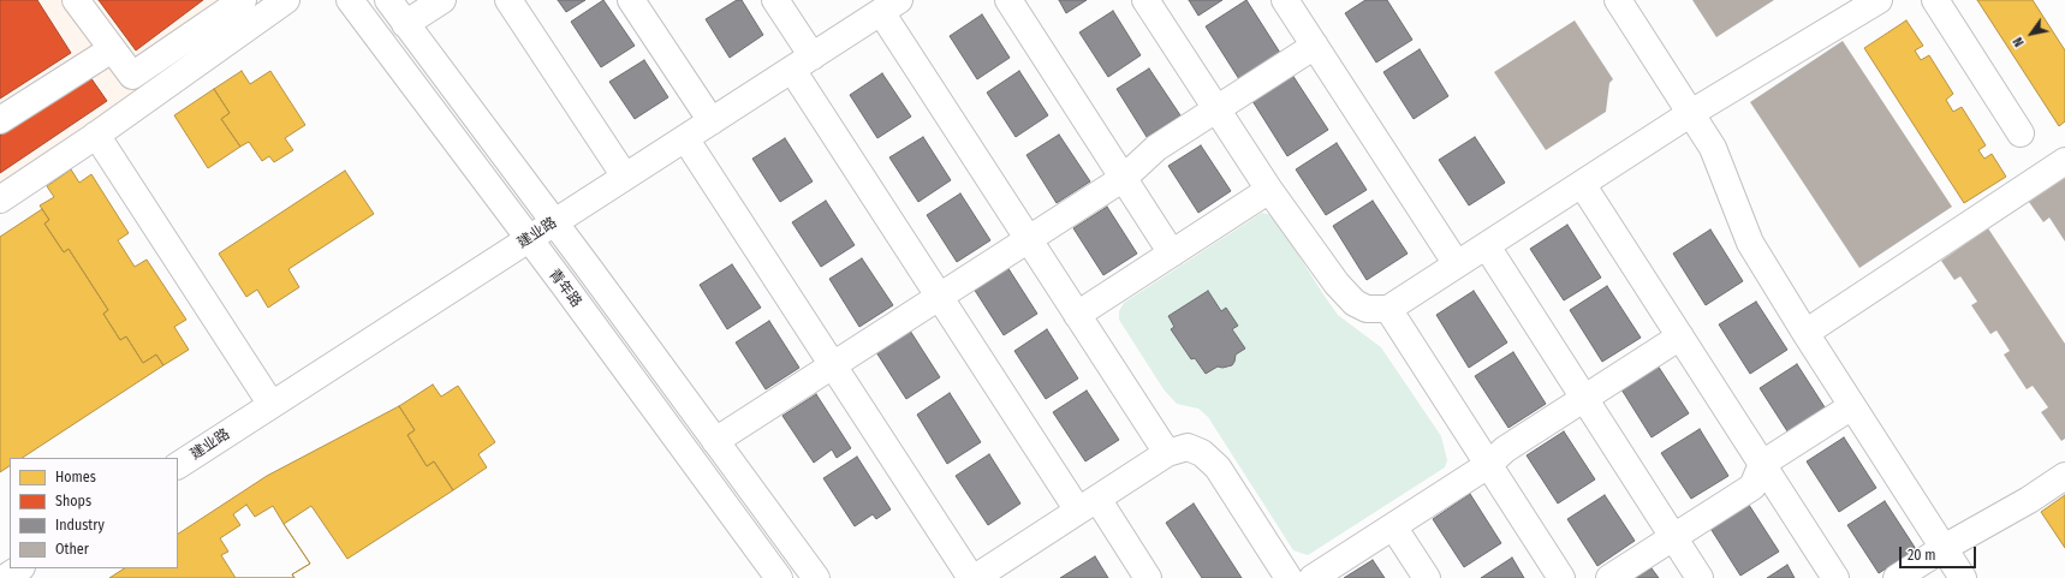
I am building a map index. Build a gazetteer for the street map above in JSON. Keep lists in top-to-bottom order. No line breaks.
{"streets":{"street":["建业路","青年路"]},"crossings":[["建业路","青年路"]],"legend":["Homes","Shops","Industry","Other"],"scale_bar":"20 m","north":"bottom left"}
